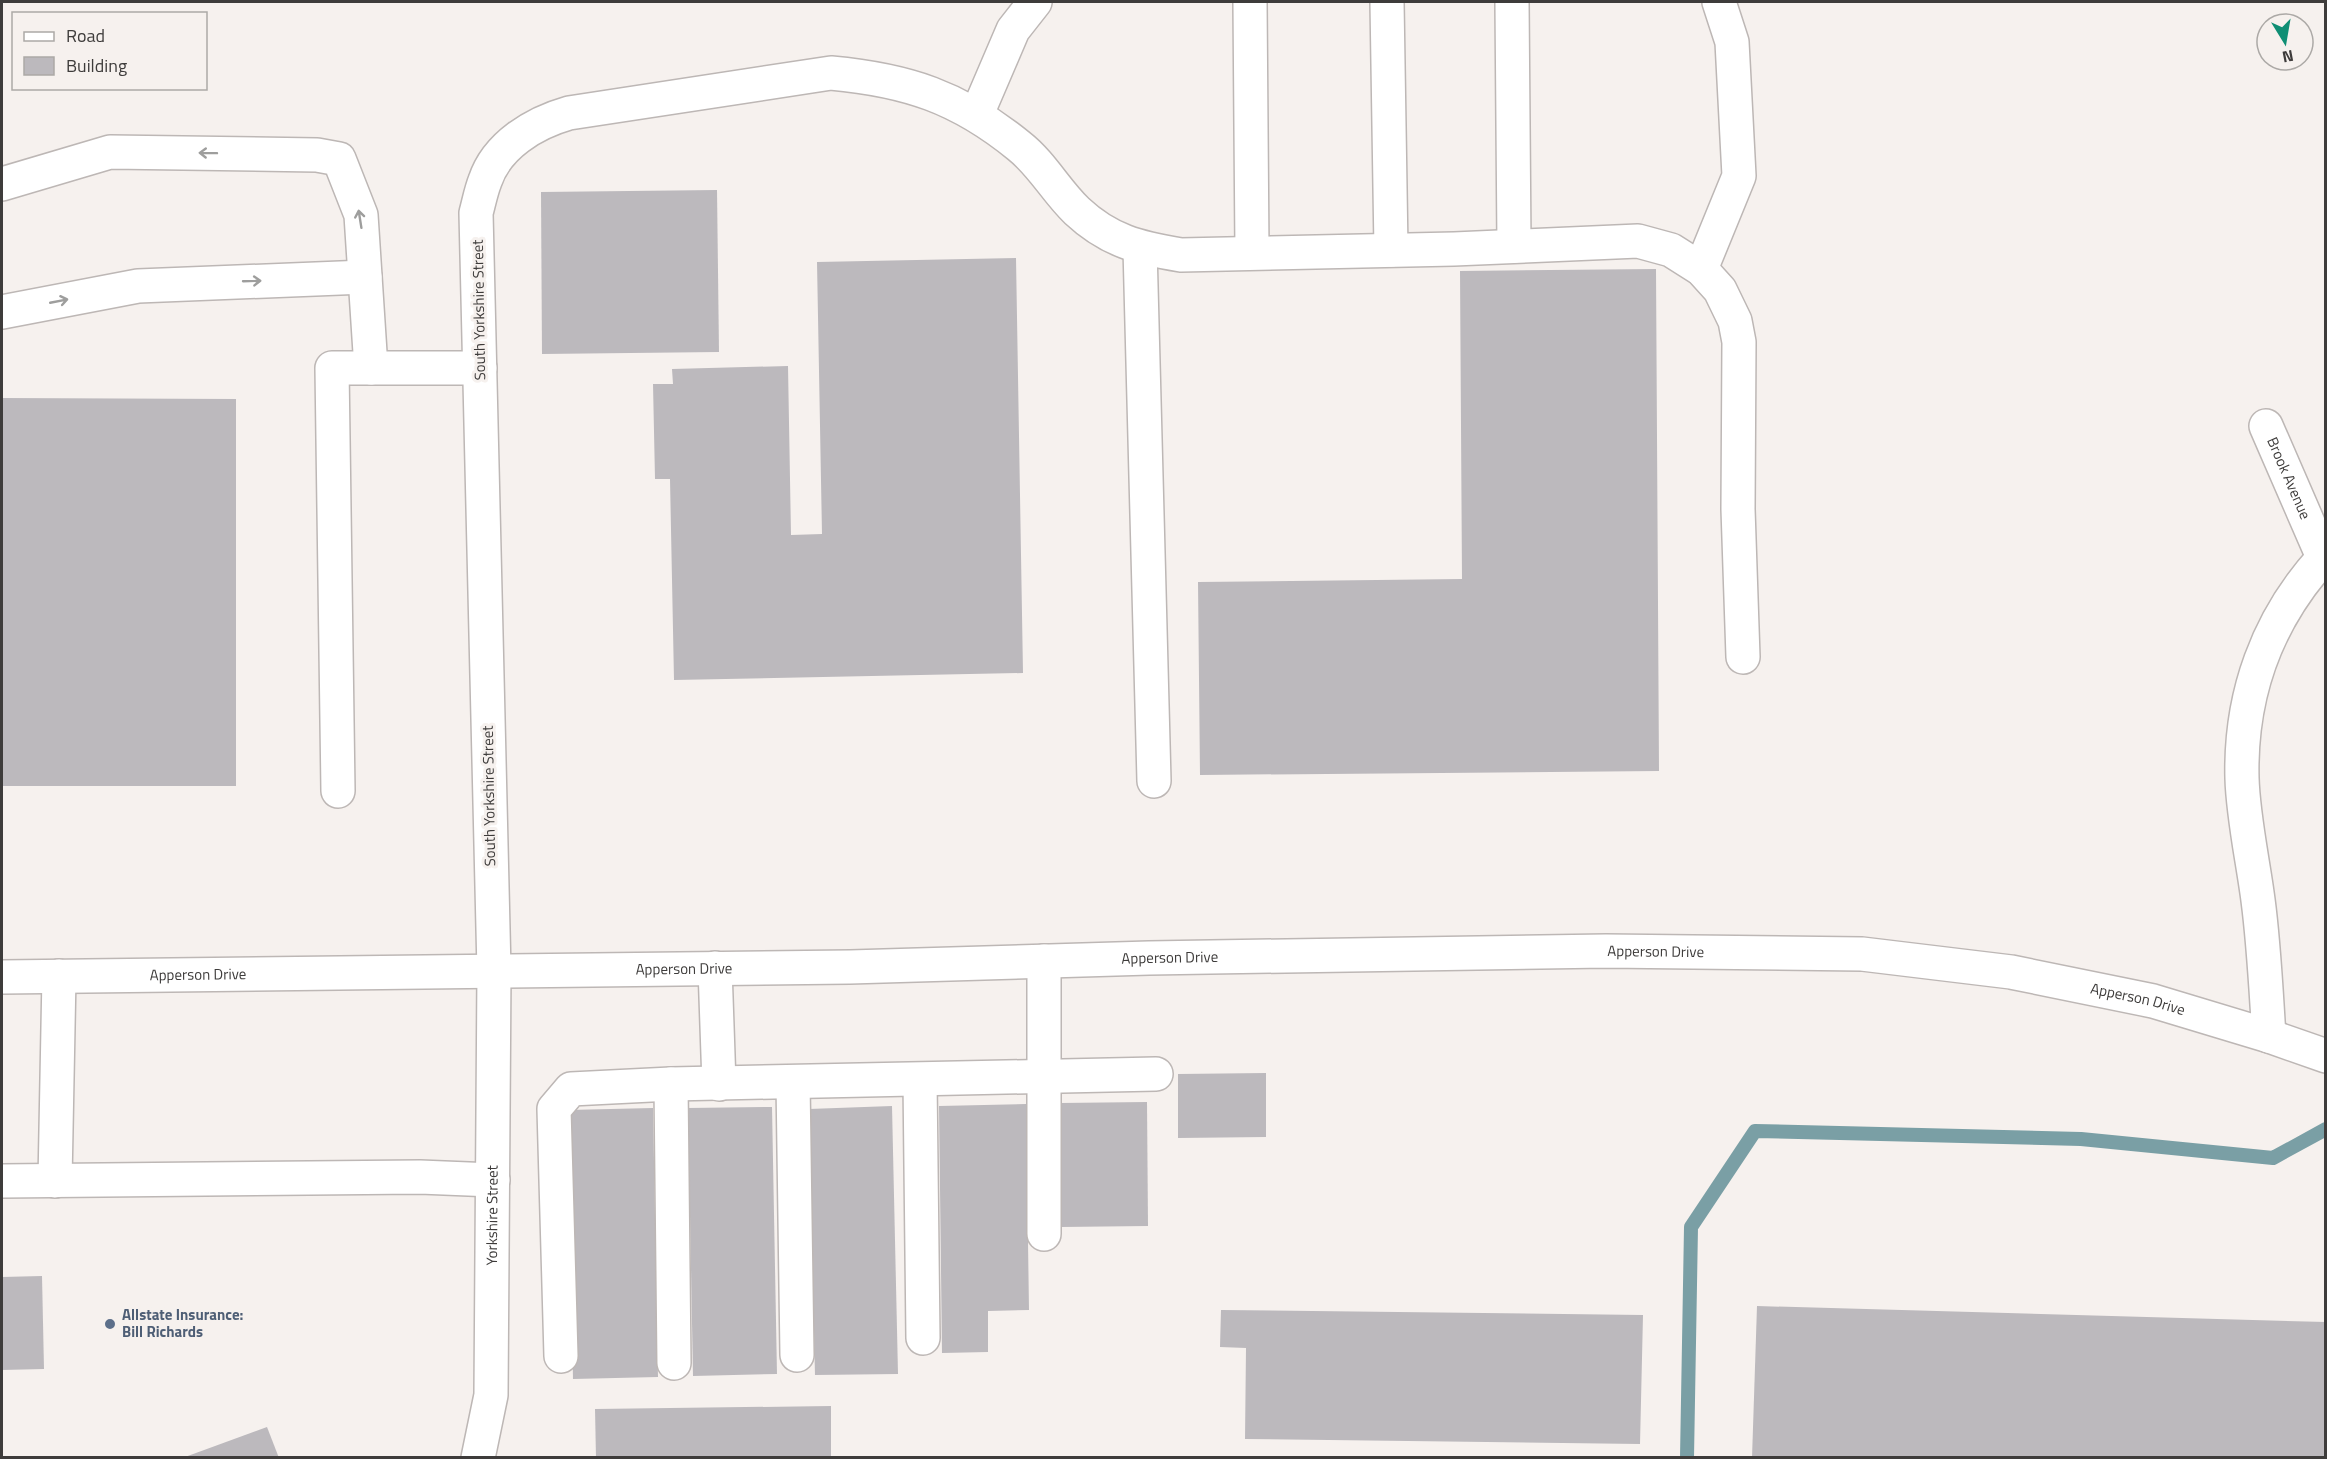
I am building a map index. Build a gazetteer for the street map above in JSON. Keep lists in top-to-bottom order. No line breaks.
{"streets":{"main road":["South Yorkshire Street","Brook Avenue","Apperson Drive","Yorkshire Street"]},"crossings":[["South Yorkshire Street","Apperson Drive"],["South Yorkshire Street","Yorkshire Street"],["Apperson Drive","Yorkshire Street"]],"places":["Allstate Insurance: Bill Richards"],"legend":["Road","Building"],"north":"bottom"}
